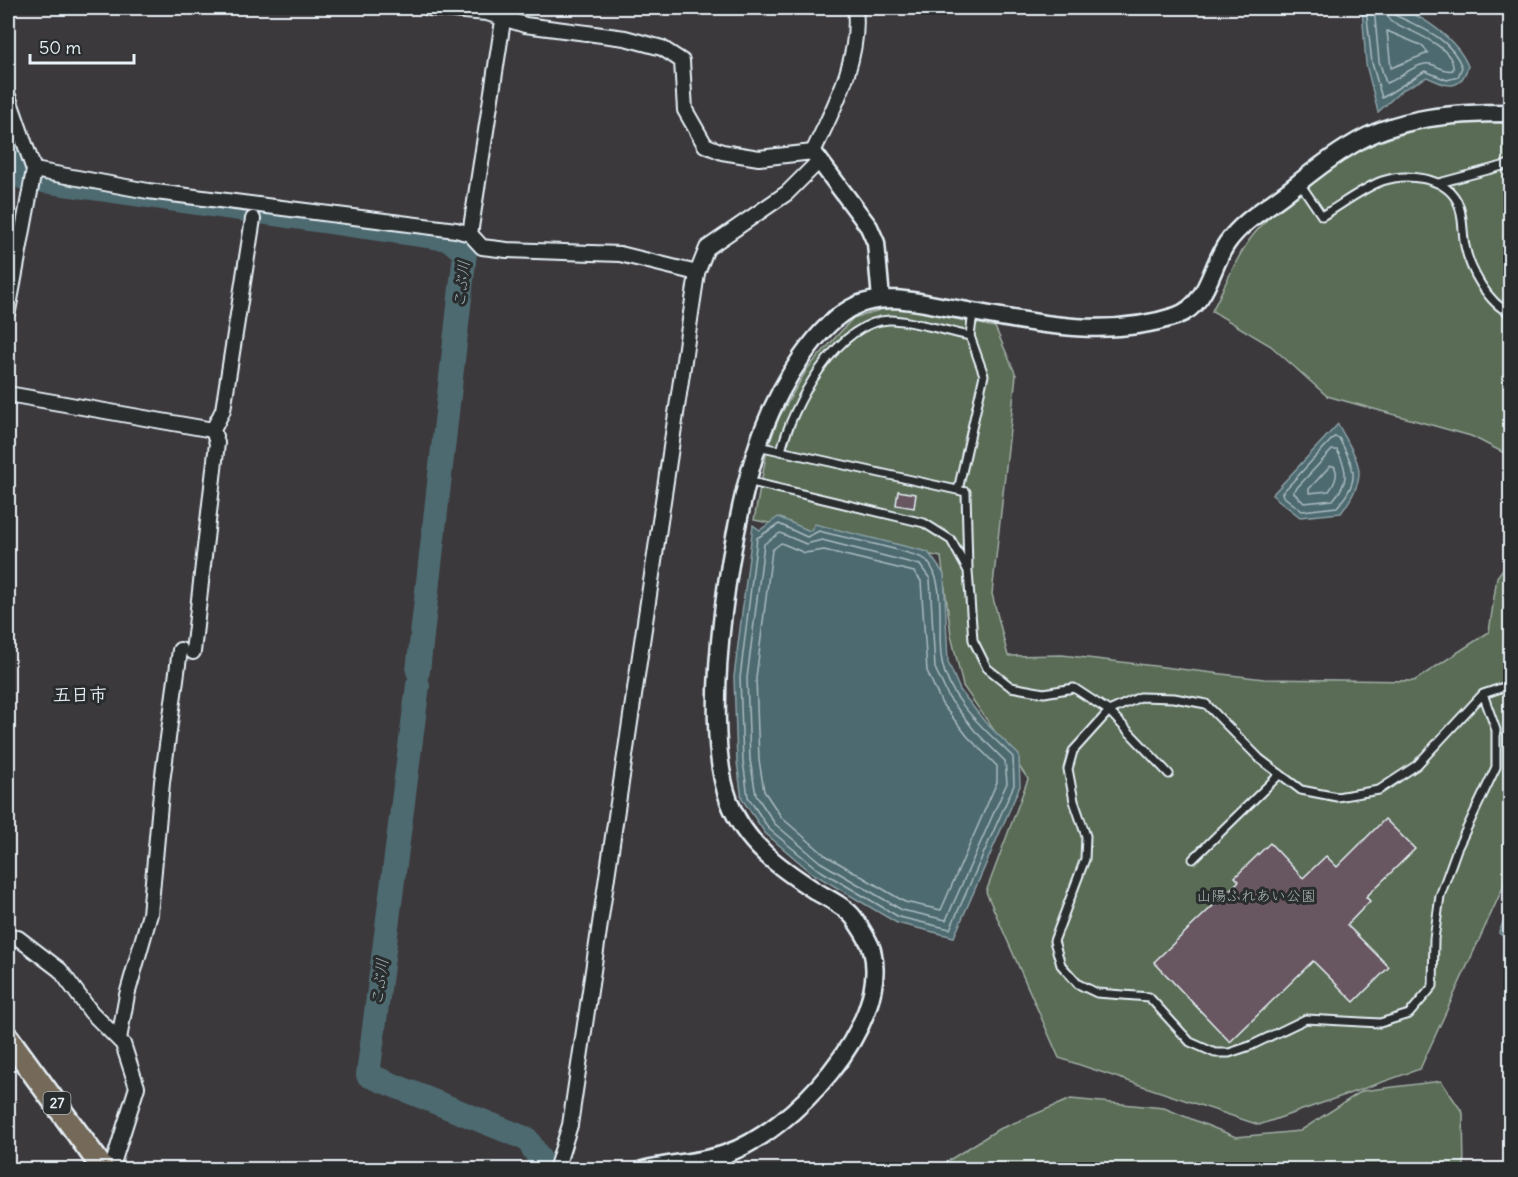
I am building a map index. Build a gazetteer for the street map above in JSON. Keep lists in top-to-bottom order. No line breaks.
{"streets":{"main road":["27"]},"districts":["五日市"],"water":["こぶ川"],"parks":["山陽ふれあい公園"],"scale_bar":"50 m"}
